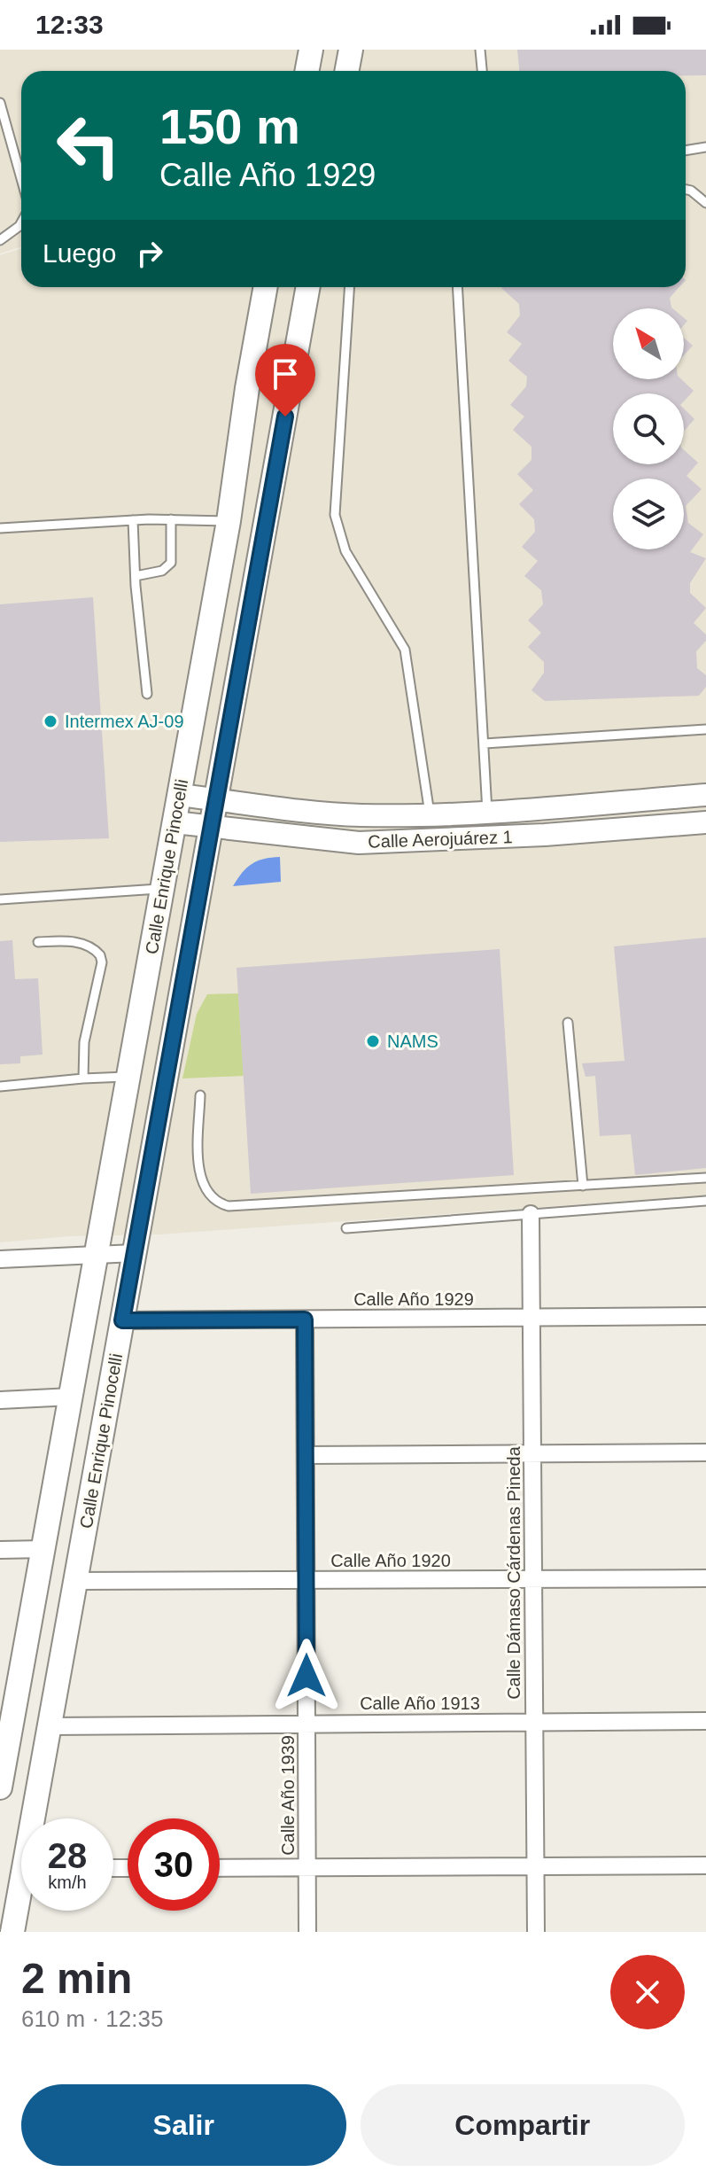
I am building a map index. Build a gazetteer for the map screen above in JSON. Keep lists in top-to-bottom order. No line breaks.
{"streets":{"main road":["Calle Enrique Pinocelli"],"street":["Calle Aerojuárez 1","Calle Año 1929","Calle Año 1920","Calle Dámaso Cárdenas Pineda","Calle Año 1913","Calle Año 1939"]},"crossings":[["Calle Aerojuárez 1","Calle Enrique Pinocelli"],["Calle Enrique Pinocelli","Calle Año 1929"],["Calle Enrique Pinocelli","Calle Año 1920"],["Calle Enrique Pinocelli","Calle Año 1913"],["Calle Año 1929","Calle Dámaso Cárdenas Pineda"],["Calle Año 1929","Calle Año 1939"],["Calle Año 1920","Calle Dámaso Cárdenas Pineda"],["Calle Año 1920","Calle Año 1939"],["Calle Dámaso Cárdenas Pineda","Calle Año 1913"],["Calle Año 1913","Calle Año 1939"]],"places":["Intermex AJ-09","NAMS"],"north":"top left","page":{"status":"12:33","turn":["150 m","Calle Año 1929"],"then":"Luego","speed":"28 km/h","limit":"30","heading":["2 min","610 m · 12:35"],"buttons":["Salir","Compartir"]}}
